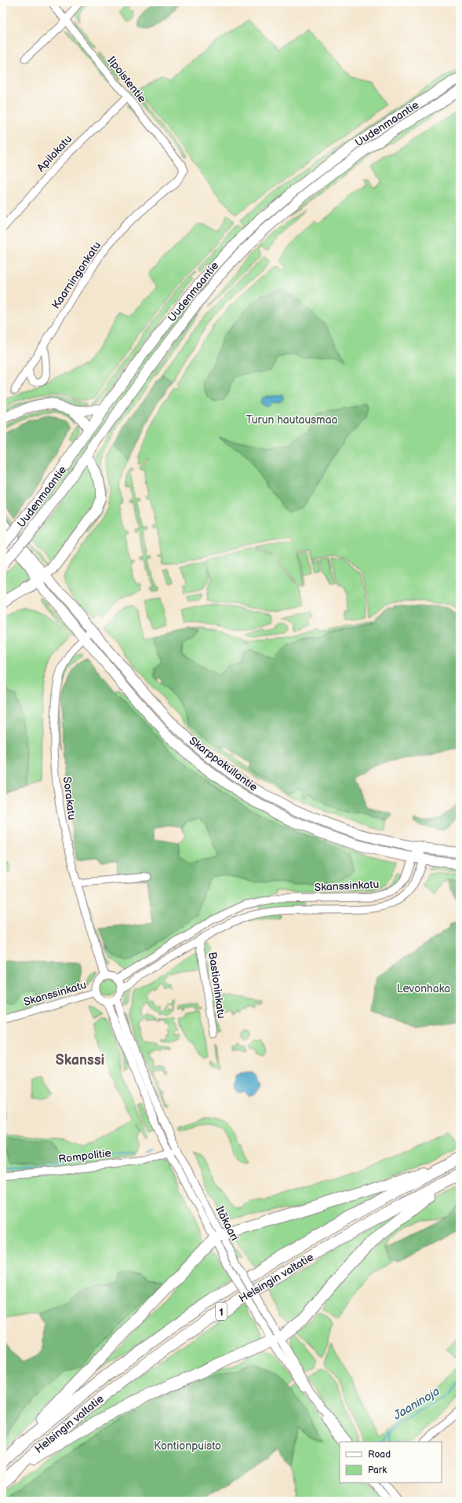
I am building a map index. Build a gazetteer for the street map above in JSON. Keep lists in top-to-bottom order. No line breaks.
{"streets":{"highway":["Helsingin valtatie","1"],"main road":["Uudenmaantie","Skarppakullantie"],"street":["Ilpoistentie","Apilakatu","Kaarningonkatu","Sorakatu","Skanssinkatu","Bastioninkatu","Rompolitie","Itäkaari"]},"crossings":[["Ilpoistentie","Apilakatu"],["Ilpoistentie","Kaarningonkatu"],["Skarppakullantie","Sorakatu"],["Skarppakullantie","Skanssinkatu"],["Sorakatu","Skanssinkatu"],["Sorakatu","Itäkaari"],["Skanssinkatu","Bastioninkatu"],["Skanssinkatu","Itäkaari"],["Rompolitie","Itäkaari"]],"districts":["Skanssi"],"water":["Jaaninoja"],"parks":["Turun hautausmaa","Levonhaka","Kontionpuisto"],"legend":["Road","Park"]}
